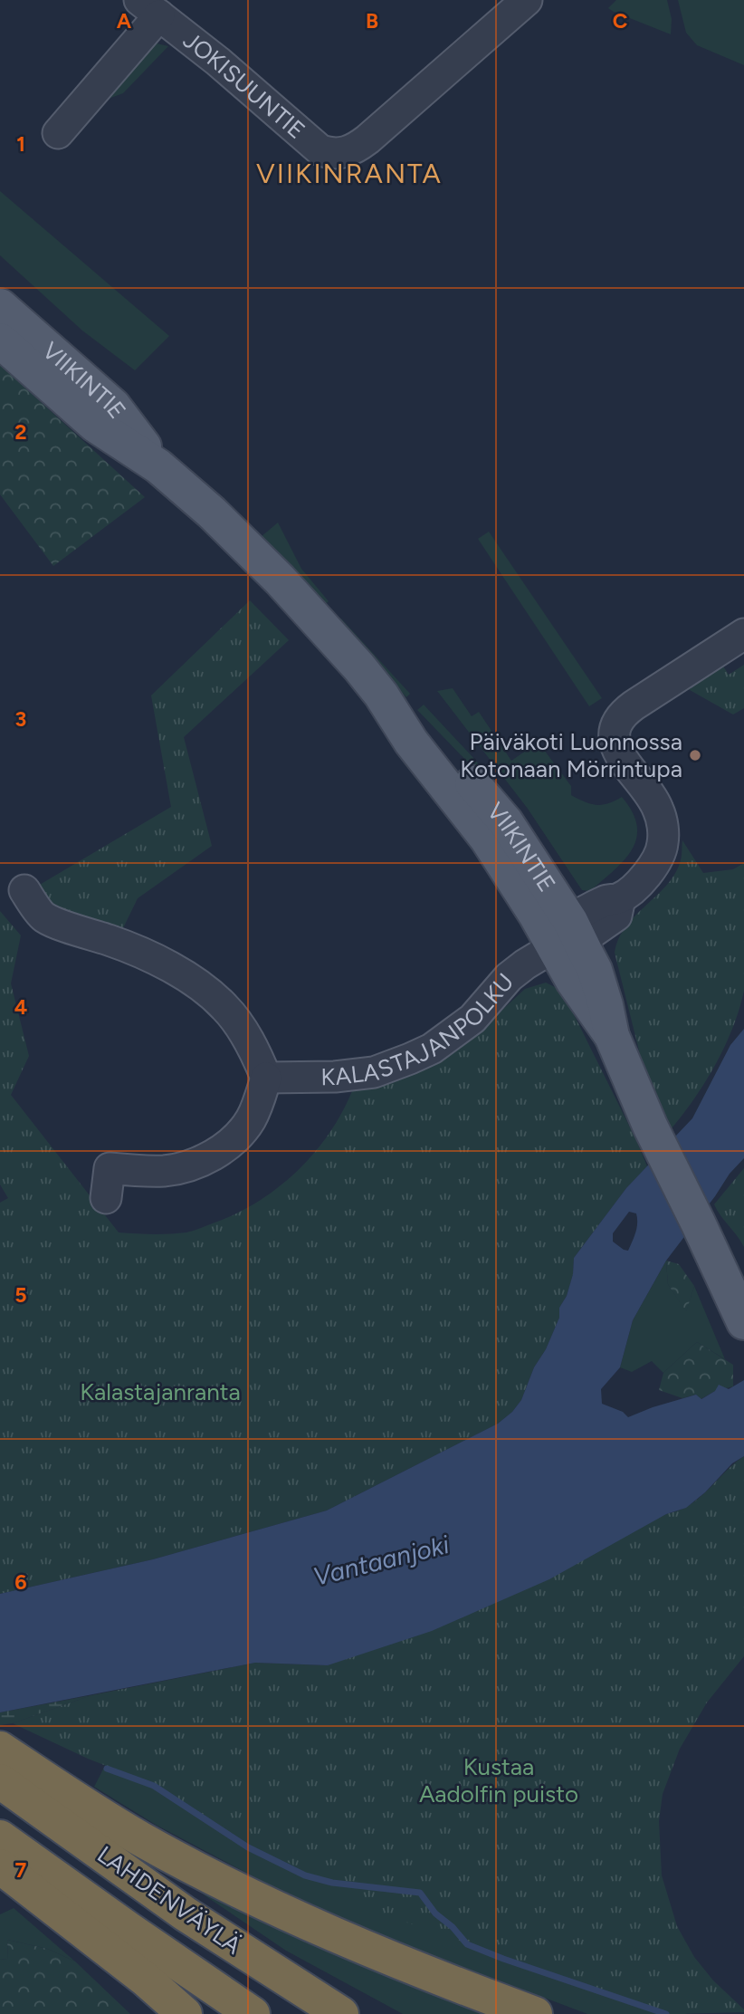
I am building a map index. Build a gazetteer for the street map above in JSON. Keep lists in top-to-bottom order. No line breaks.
{"streets":{"highway":["LAHDENVÄYLÄ"],"main road":["VIIKINTIE"],"street":["JOKISUUNTIE","KALASTAJANPOLKU"]},"crossings":[["VIIKINTIE","KALASTAJANPOLKU"]],"districts":["VIIKINRANTA"],"water":["Vantaanjoki"],"parks":["Kalastajanranta","Kustaa Aadolfin puisto"],"places":["Päiväkoti Luonnossa Kotonaan Mörrintupa"],"grid":{"columns":["A","B","C"],"rows":["1","2","3","4","5","6","7"]}}
